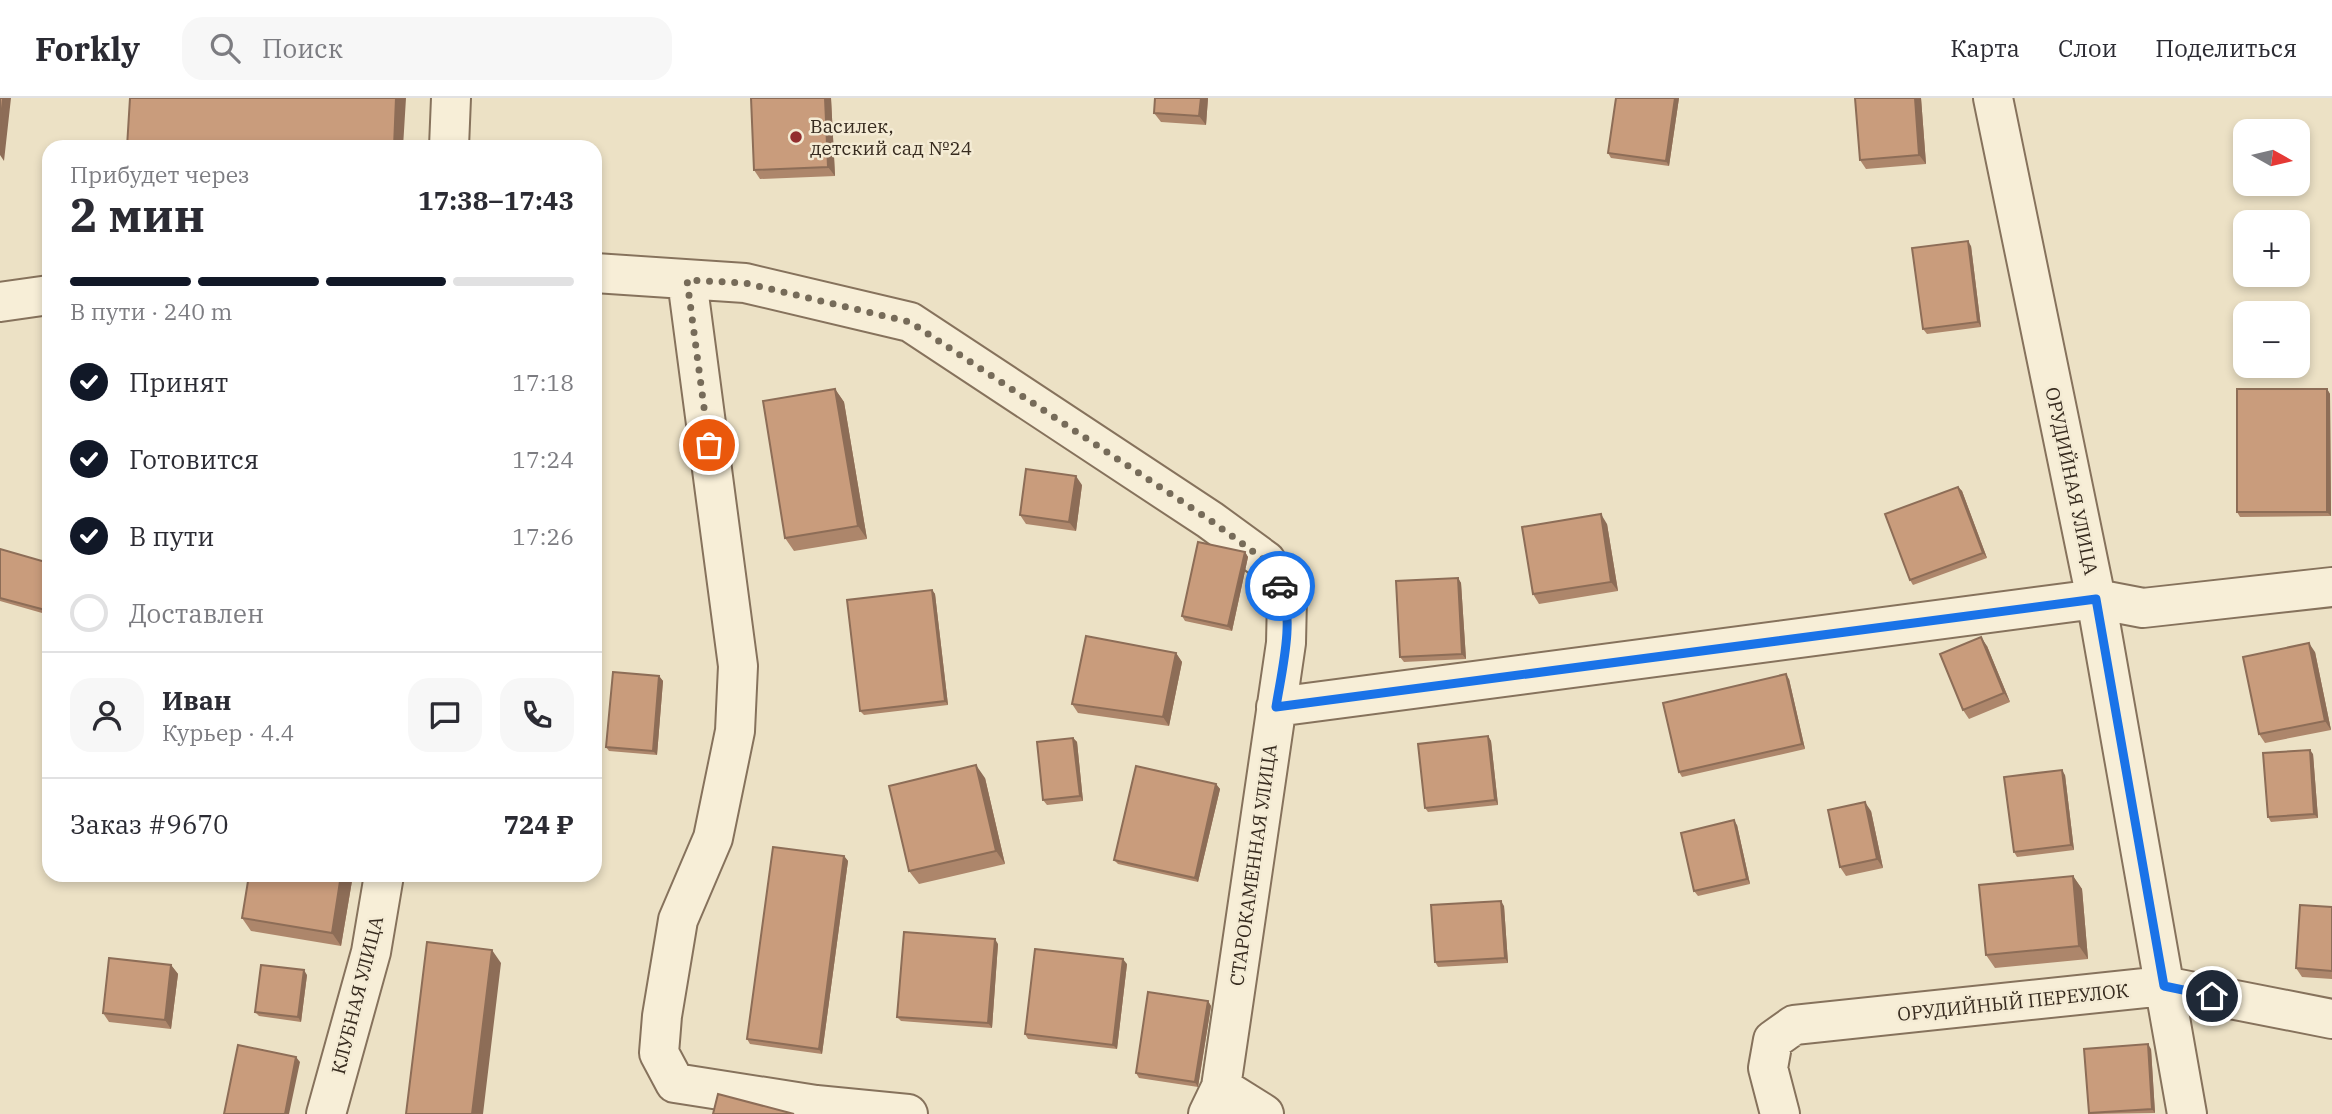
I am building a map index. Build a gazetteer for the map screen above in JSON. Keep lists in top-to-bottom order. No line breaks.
{"streets":{"street":["ОРУДИЙНАЯ УЛИЦА","СТАРОКАМЕННАЯ УЛИЦА","КЛУБНАЯ УЛИЦА","ОРУДИЙНЫЙ ПЕРЕУЛОК"]},"crossings":[["ОРУДИЙНАЯ УЛИЦА","ОРУДИЙНЫЙ ПЕРЕУЛОК"]],"places":["Василек, детский сад №24"],"north":"right","page":{"header":"Forkly","search":"Поиск","nav":["Карта","Слои","Поделиться"],"map_buttons":["+","−"],"heading":["2 мин","Прибудет через","17:38–17:43"],"panel":["Иван","Курьер · 4.4","Заказ #9670","724 ₽"],"bar":"В пути · 240 m","list":[["Принят","17:18"],["Готовится","17:24"],["В пути","17:26"],"Доставлен"]}}
